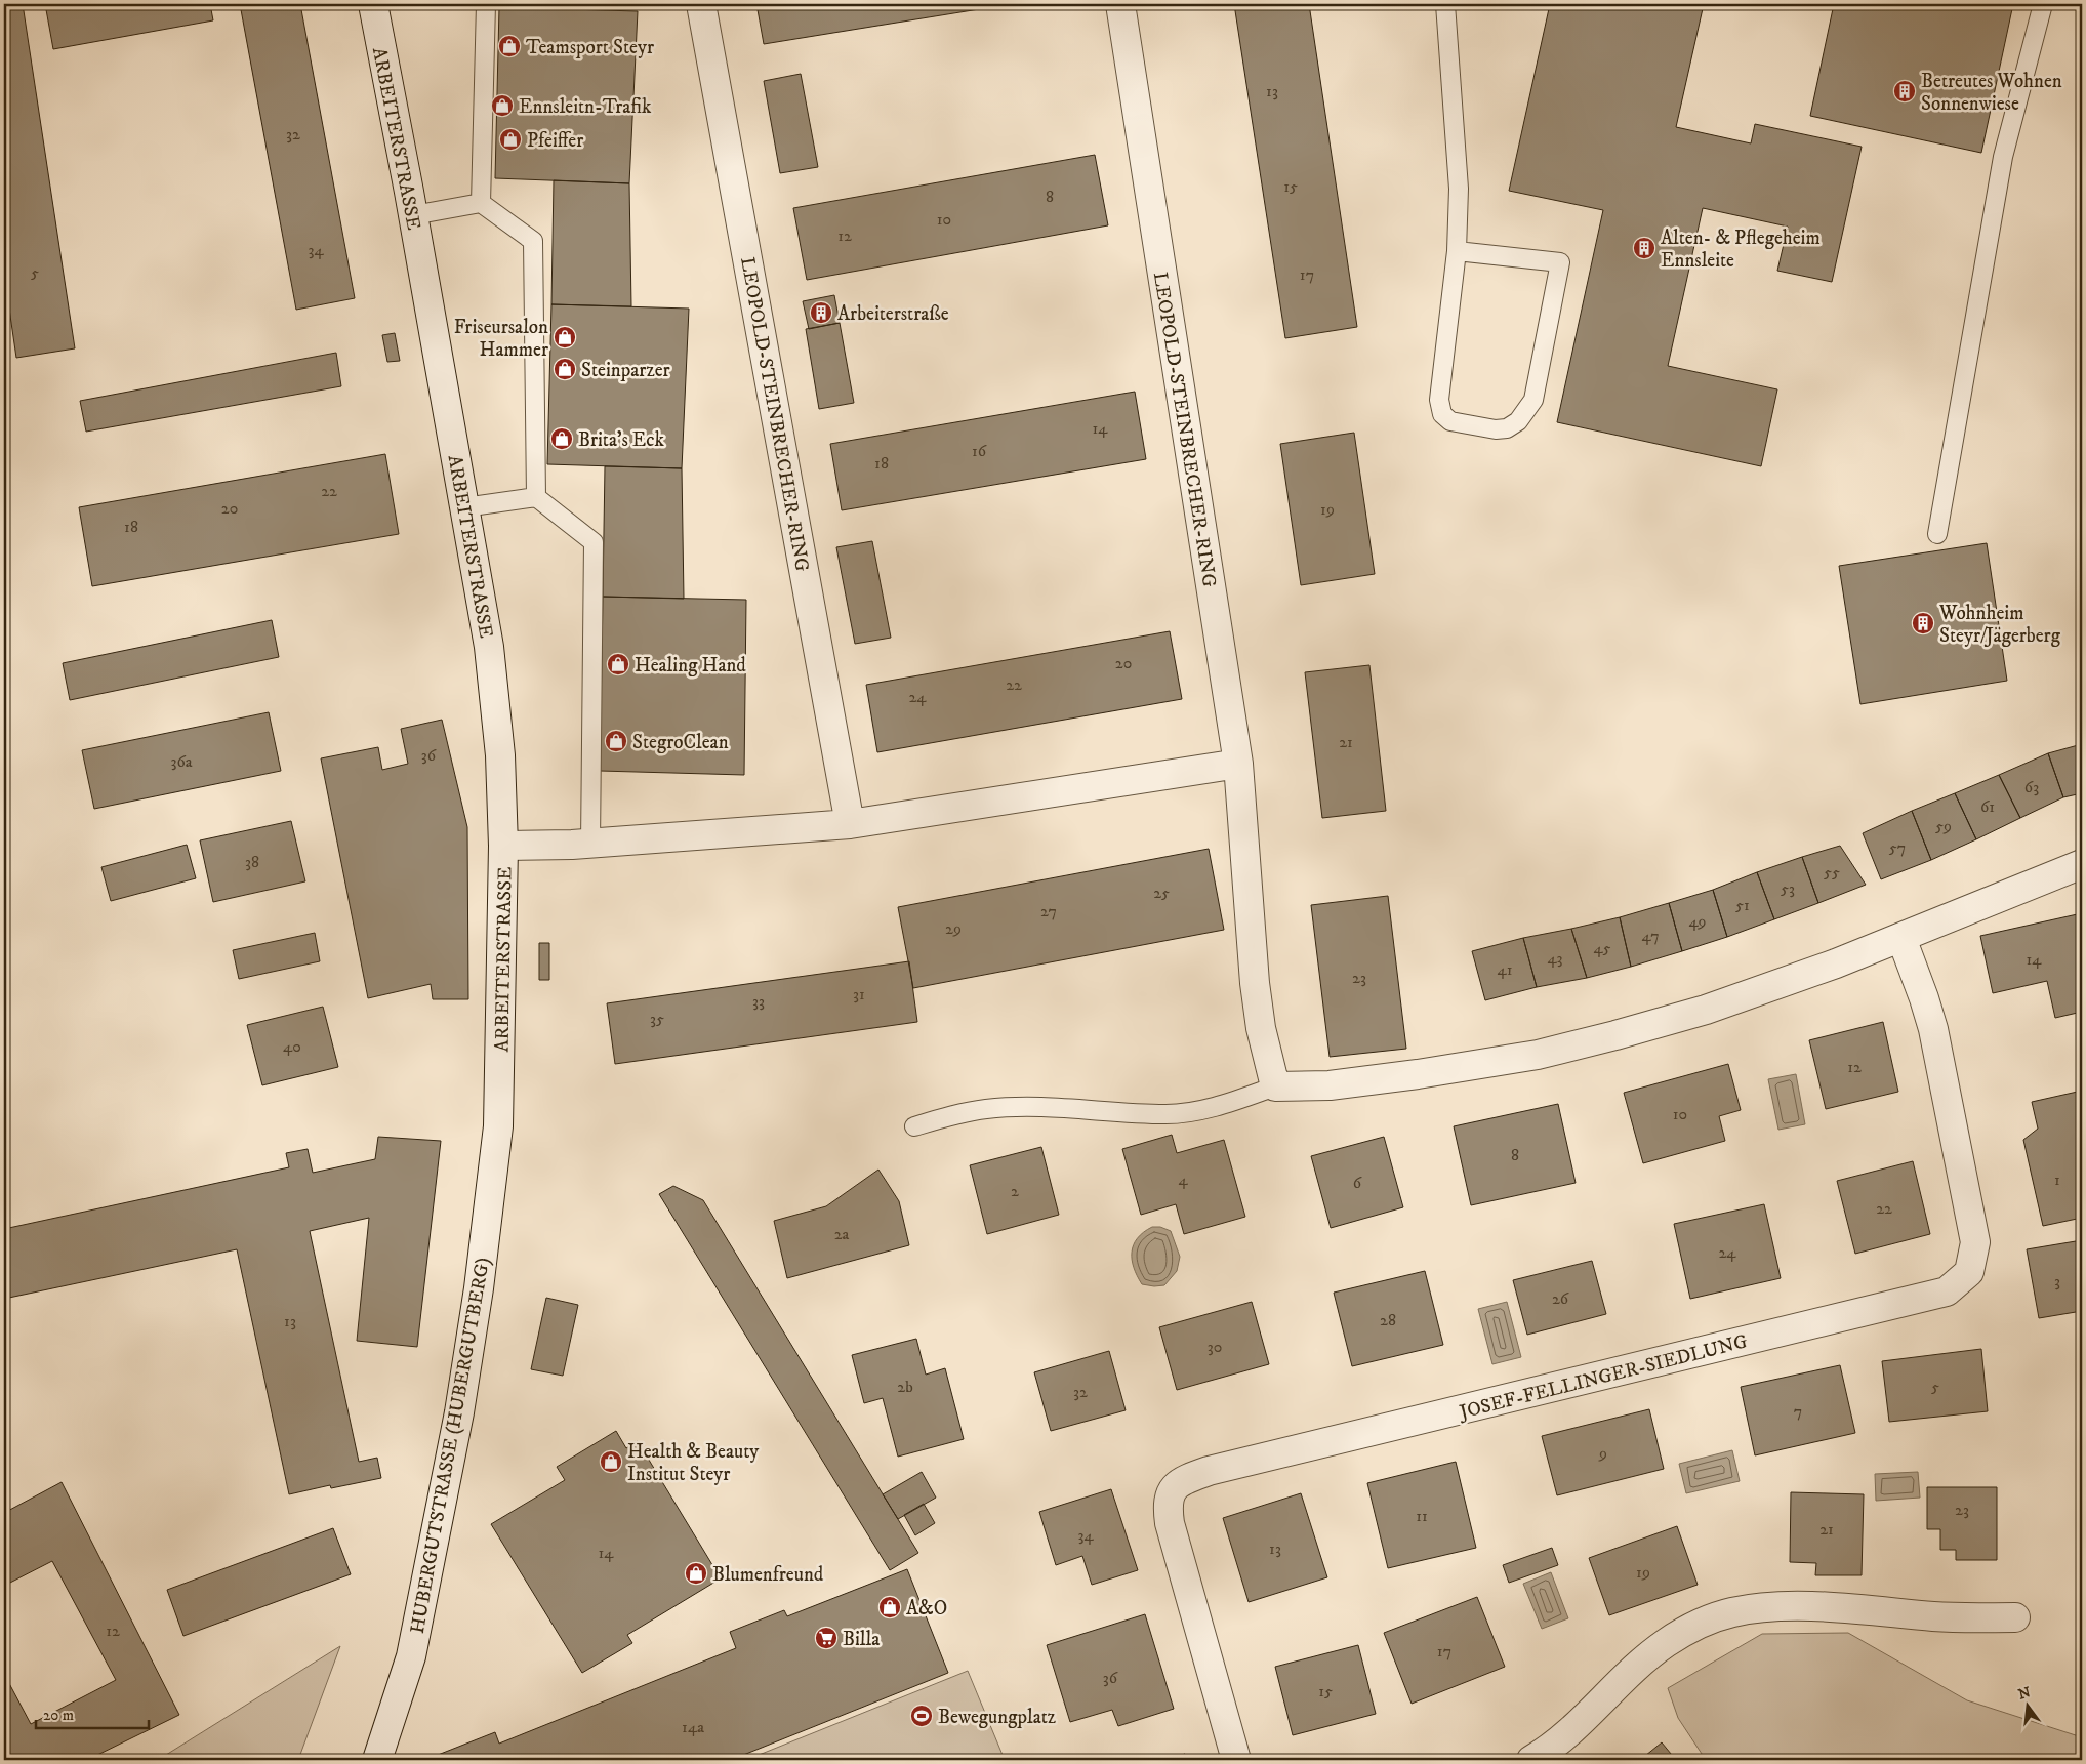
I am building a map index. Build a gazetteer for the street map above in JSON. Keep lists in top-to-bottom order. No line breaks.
{"streets":{"street":["ARBEITERSTRASSE","LEOPOLD-STEINBRECHER-RING","JOSEF-FELLINGER-SIEDLUNG","HUBERGUTSTRASSE (HUBERGUTBERG)"]},"crossings":[["ARBEITERSTRASSE","HUBERGUTSTRASSE (HUBERGUTBERG)"]],"places":{"shop":["Teamsport Steyr","Ennsleitn-Trafik","Pfeiffer","Friseursalon Hammer","Steinparzer","Brita's Eck","Healing Hand","StegroClean","Health & Beauty Institut Steyr","Blumenfreund","A&O"],"building":["Betreutes Wohnen Sonnenwiese","Alten- & Pflegeheim Ennsleite","Arbeiterstraße","Wohnheim Steyr/Jägerberg"],"supermarket":["Billa"],"sports":["Bewegungplatz"]},"house_numbers":["13","32","15","8","10","12","34","5","17","14","16","18","22","20","19","18","20","22","24","21","36","36a","63","61","59","57","38","55","53","25","51","27","49","29","47","45","43","14","41","23","31","33","35","40","12","10","8","4","1","6","2","22","2a","24","3","26","28","13","30","2b","5","32","7","9","23","11","21","34","13","14","19","12","17","36","15","14a"],"scale_bar":"20 m","north":"top"}
